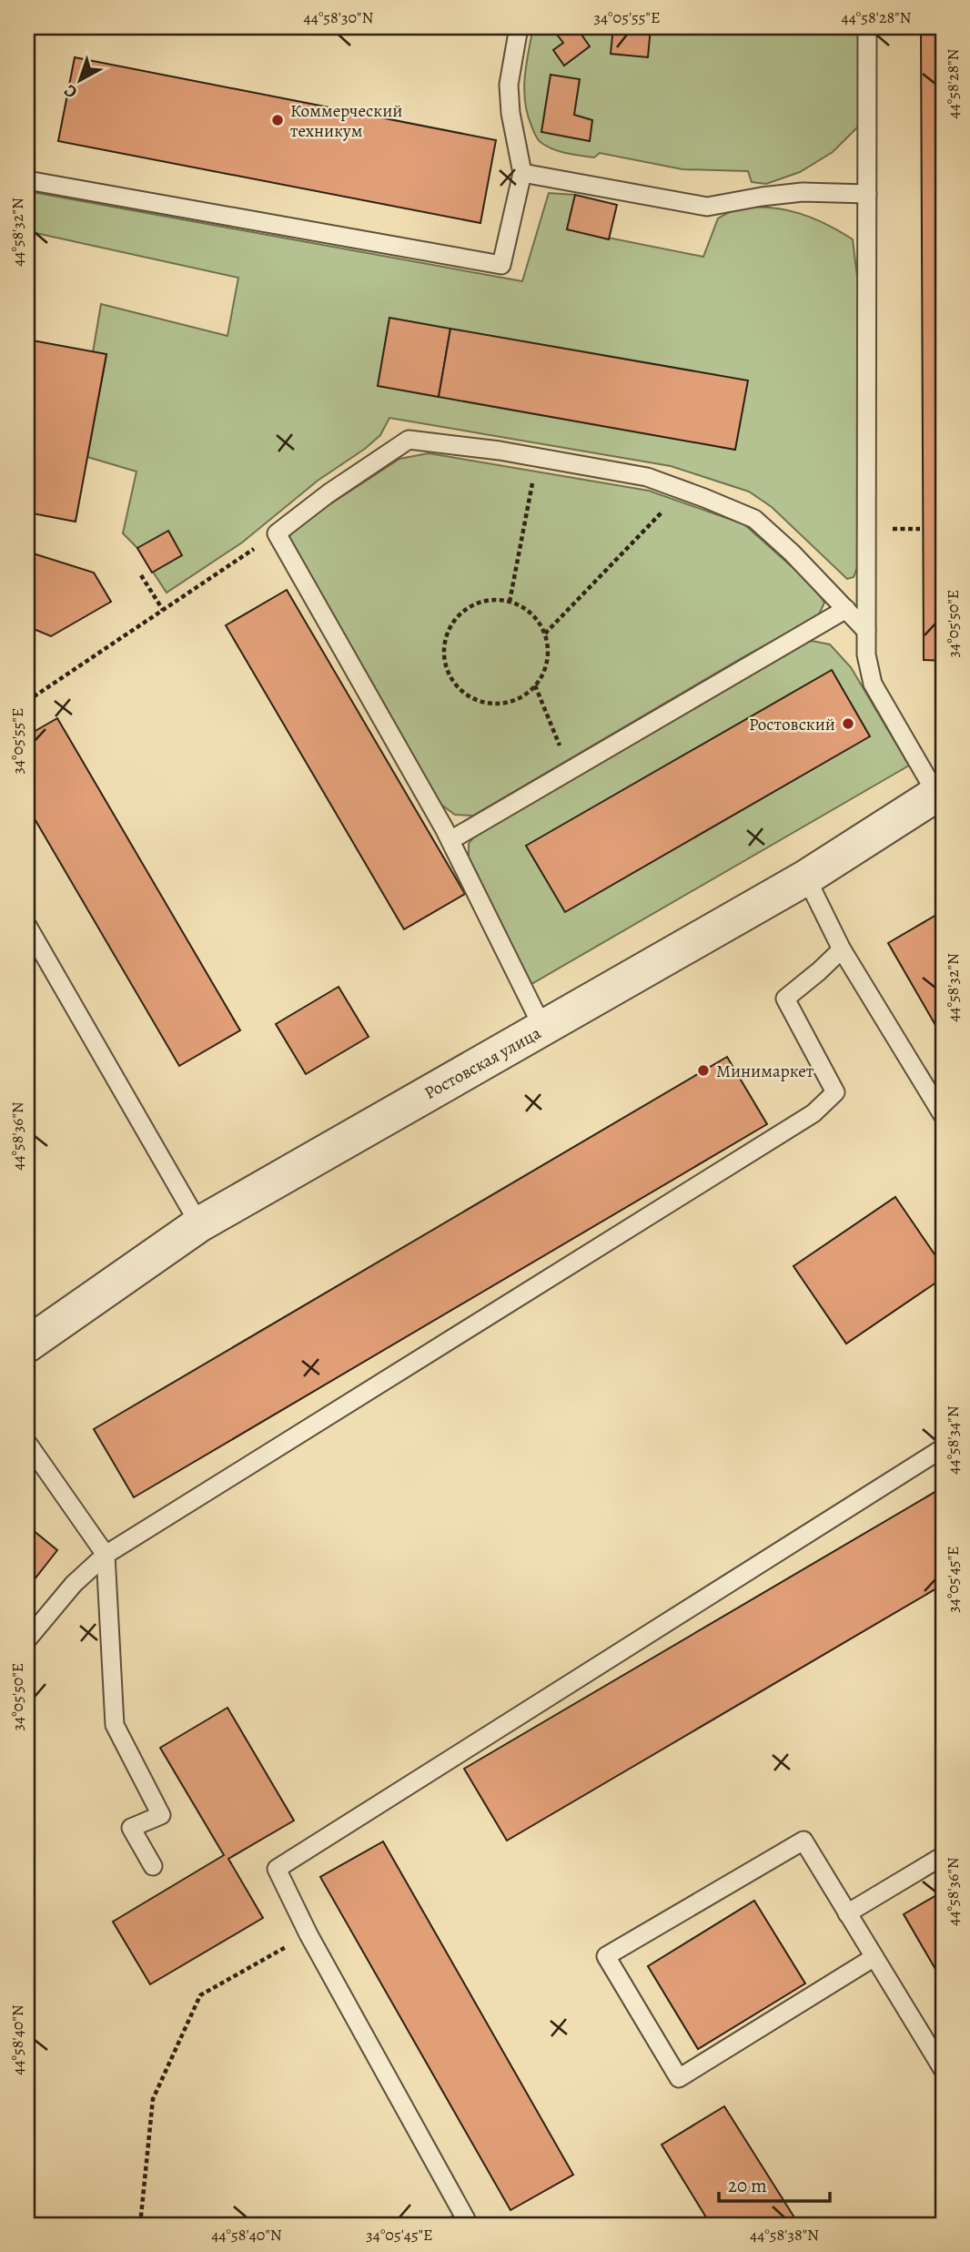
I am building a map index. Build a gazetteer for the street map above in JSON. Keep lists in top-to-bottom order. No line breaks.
{"streets":{"street":["Ростовская улица"]},"places":["Коммерческий техникум","Ростовский","Минимаркет"],"scale_bar":"20 m","north":"bottom left","coordinates":["44°58'30\"N","34°05'55\"E","44°58'28\"N","44°58'32\"N","34°05'50\"E","44°58'36\"N","44°58'34\"N","34°05'45\"E","44°58'40\"N","44°58'38\"N"]}
